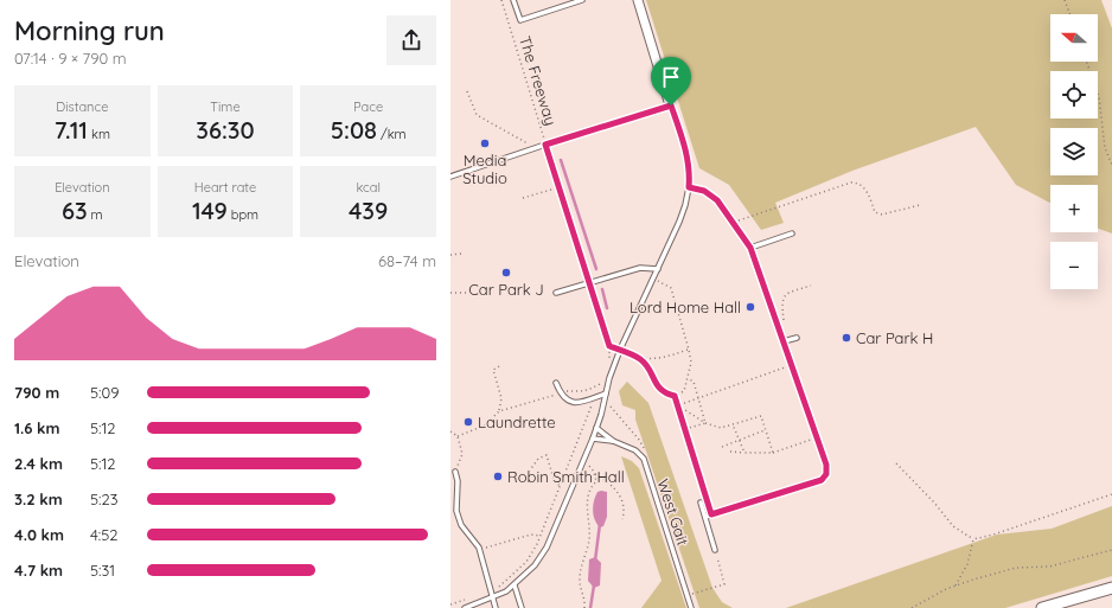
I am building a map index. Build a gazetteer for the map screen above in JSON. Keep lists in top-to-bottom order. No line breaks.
{"streets":{"lane":["West Gait"],"path":["The Freeway"]},"places":["Media Studio","Car Park J","Lord Home Hall","Car Park H","Laundrette","Robin Smith Hall"],"north":"left","page":{"heading":["Morning run","07:14 · 9 × 790 m"],"map_buttons":["+","−"],"stats":[["Distance","7.11 km"],["Time","36:30"],["Pace","5:08 /km"],["Elevation","63 m"],["Heart rate","149 bpm"],["kcal","439"]],"chart":["Elevation","68–74 m"],"list":[{"name":"790 m","note":"5:09"},{"name":"1.6 km","note":"5:12"},{"name":"2.4 km","note":"5:12"},{"name":"3.2 km","note":"5:23"},{"name":"4.0 km","note":"4:52"},{"name":"4.7 km","note":"5:31"}]}}
